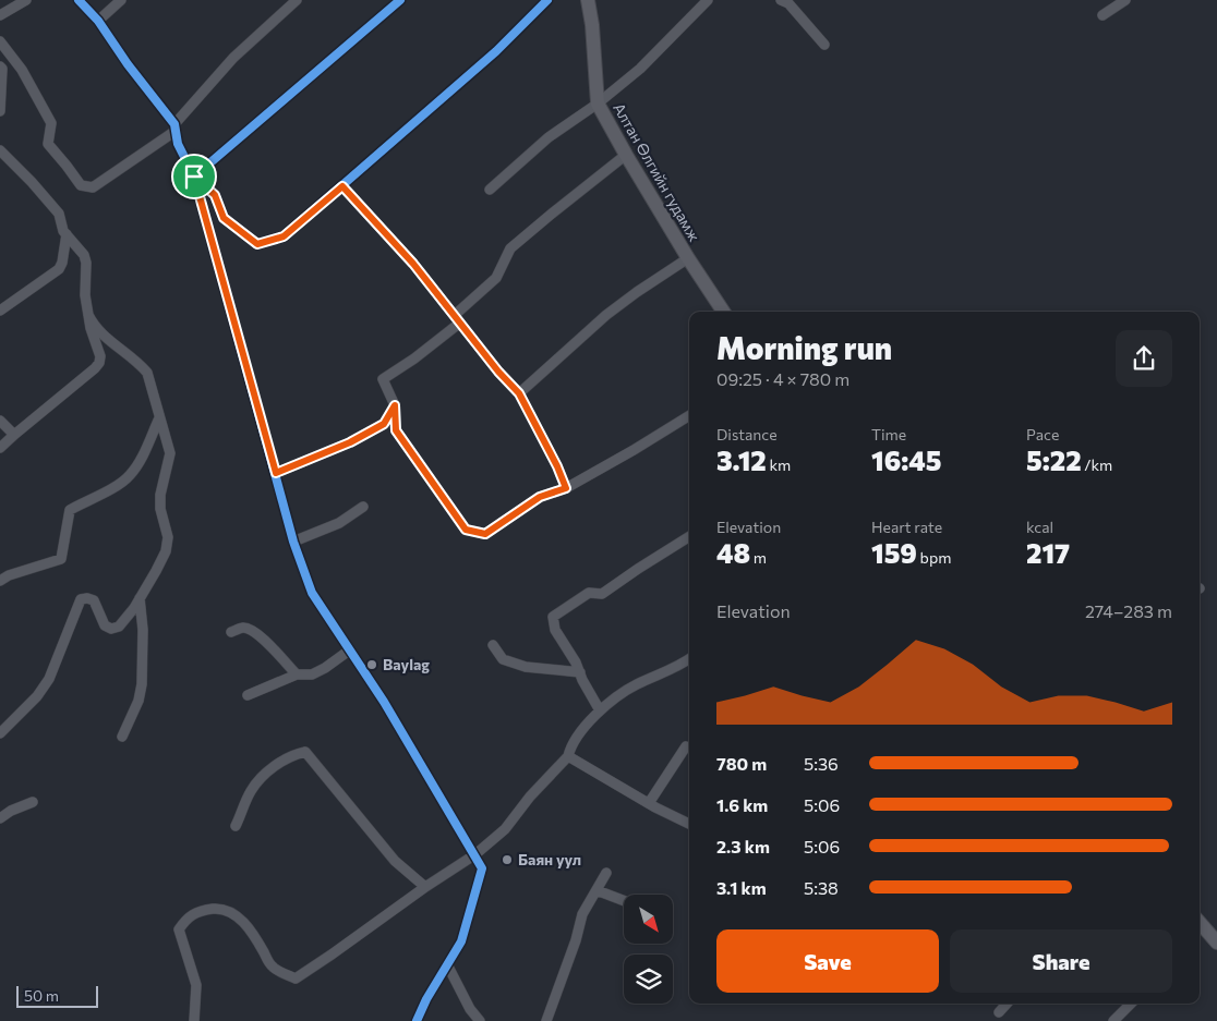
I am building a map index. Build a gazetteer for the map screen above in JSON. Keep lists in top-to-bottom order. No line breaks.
{"streets":{"main road":["Алтан Өлгийн гудамж"]},"places":["Baylag","Баян уул"],"scale_bar":"50 m","north":"bottom right","page":{"heading":["Morning run","09:25 · 4 × 780 m"],"stats":[["Distance","3.12 km"],["Time","16:45"],["Pace","5:22 /km"],["Elevation","48 m"],["Heart rate","159 bpm"],["kcal","217"]],"chart":["Elevation","274–283 m"],"list":[{"name":"780 m","note":"5:36"},{"name":"1.6 km","note":"5:06"},{"name":"2.3 km","note":"5:06"},{"name":"3.1 km","note":"5:38"}],"buttons":["Save","Share"],"scale":"50 m"}}
